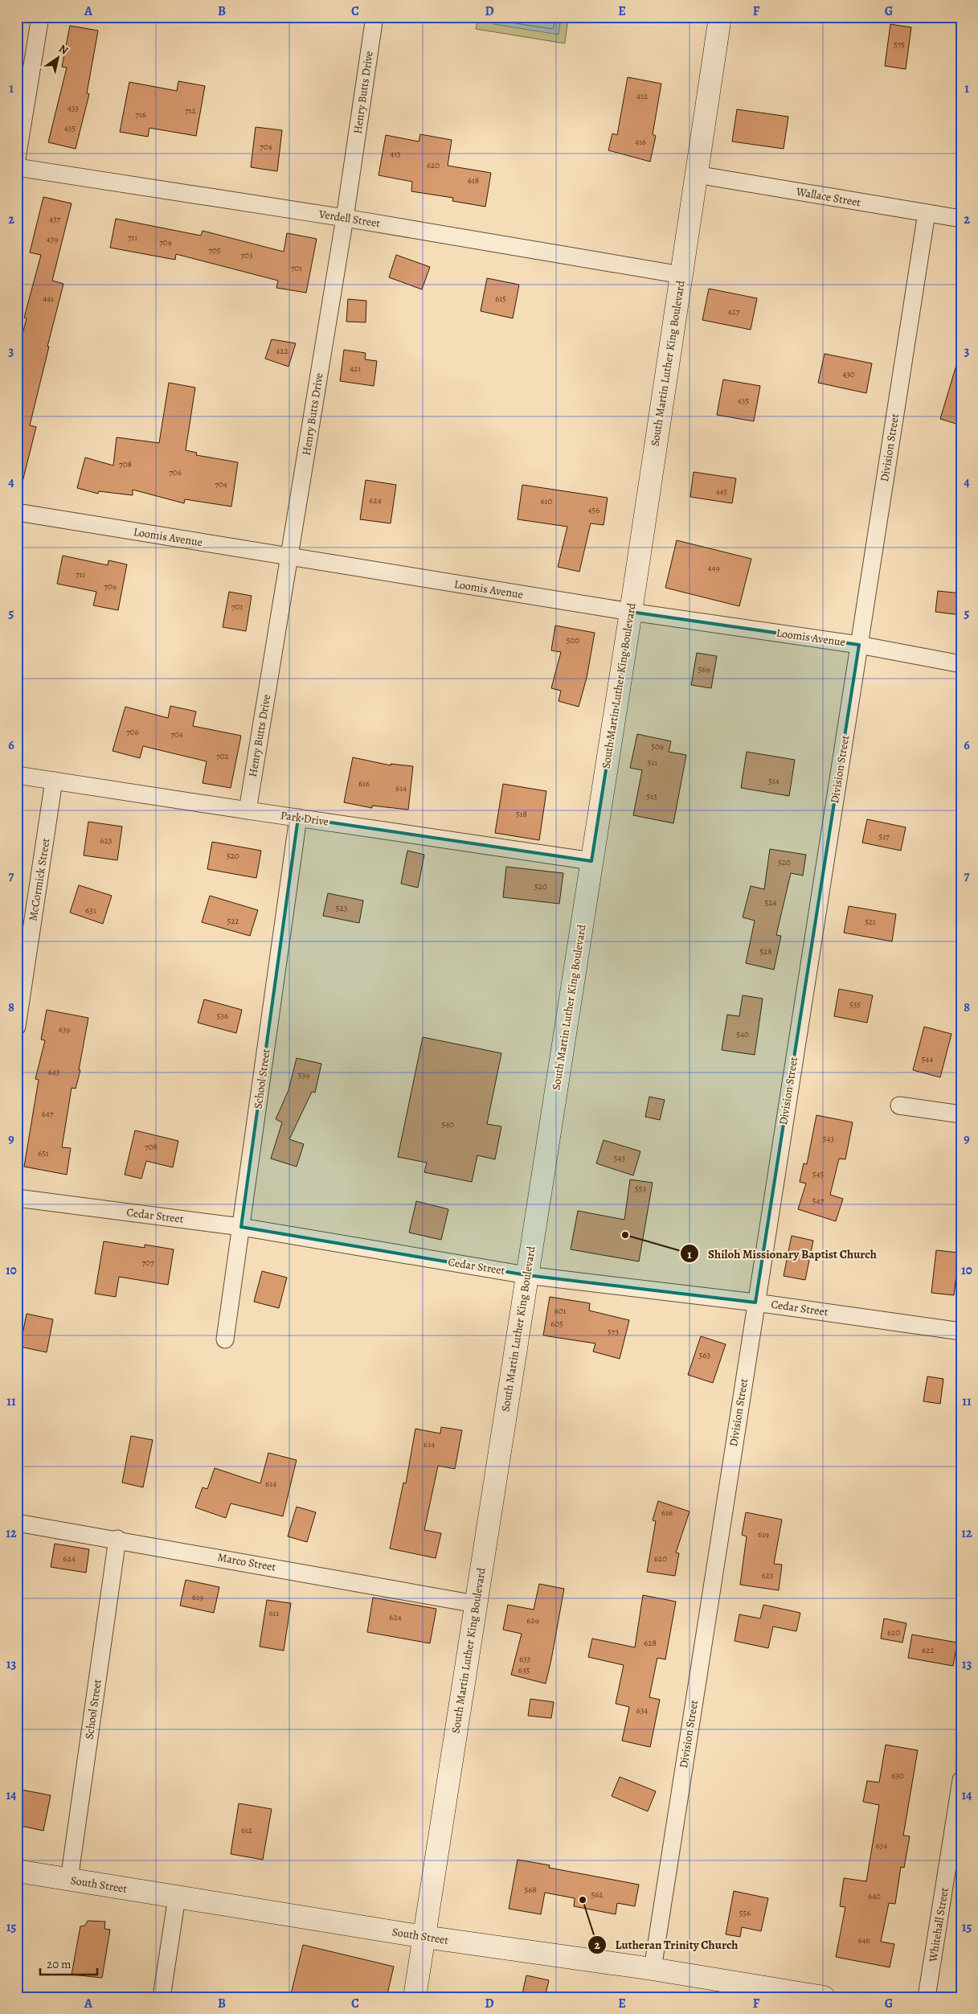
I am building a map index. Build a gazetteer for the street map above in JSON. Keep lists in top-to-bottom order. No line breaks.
{"streets":{"street":["Henry Butts Drive","Wallace Street","Verdell Street","South Martin Luther King Boulevard","Division Street","Loomis Avenue","Park Drive","McCormick Street","School Street","Cedar Street","Marco Street","South Street","Whitehall Street"]},"crossings":[["Henry Butts Drive","Verdell Street"],["Henry Butts Drive","Loomis Avenue"],["Henry Butts Drive","Park Drive"],["Wallace Street","South Martin Luther King Boulevard"],["Wallace Street","Division Street"],["Verdell Street","South Martin Luther King Boulevard"],["South Martin Luther King Boulevard","Loomis Avenue"],["South Martin Luther King Boulevard","Park Drive"],["South Martin Luther King Boulevard","Cedar Street"],["South Martin Luther King Boulevard","Marco Street"],["South Martin Luther King Boulevard","South Street"],["Division Street","Loomis Avenue"],["Division Street","Cedar Street"],["Division Street","South Street"],["Park Drive","McCormick Street"],["Park Drive","School Street"],["School Street","Cedar Street"],["School Street","Marco Street"],["School Street","South Street"]],"places":["Shiloh Missionary Baptist Church","Lutheran Trinity Church"],"house_numbers":["575","412","433","712","716","435","416","704","413","620","618","437","711","439","709","705","703","701","441","615","427","422","421","430","435","708","706","704","445","624","610","456","449","711","709","701","500","569","706","704","509","702","511","514","616","614","513","518","517","623","520","520","520","524","523","631","522","521","528","535","536","639","540","544","643","539","647","540","543","708","651","543","545","553","547","707","601","605","573","563","614","614","616","619","624","620","623","619","611","624","629","620","628","622","633","635","634","630","612","634","568","562","640","556","646"],"scale_bar":"20 m","north":"top right","grid":{"columns":["A","B","C","D","E","F","G"],"rows":["1","2","3","4","5","6","7","8","9","10","11","12","13","14","15"]}}
